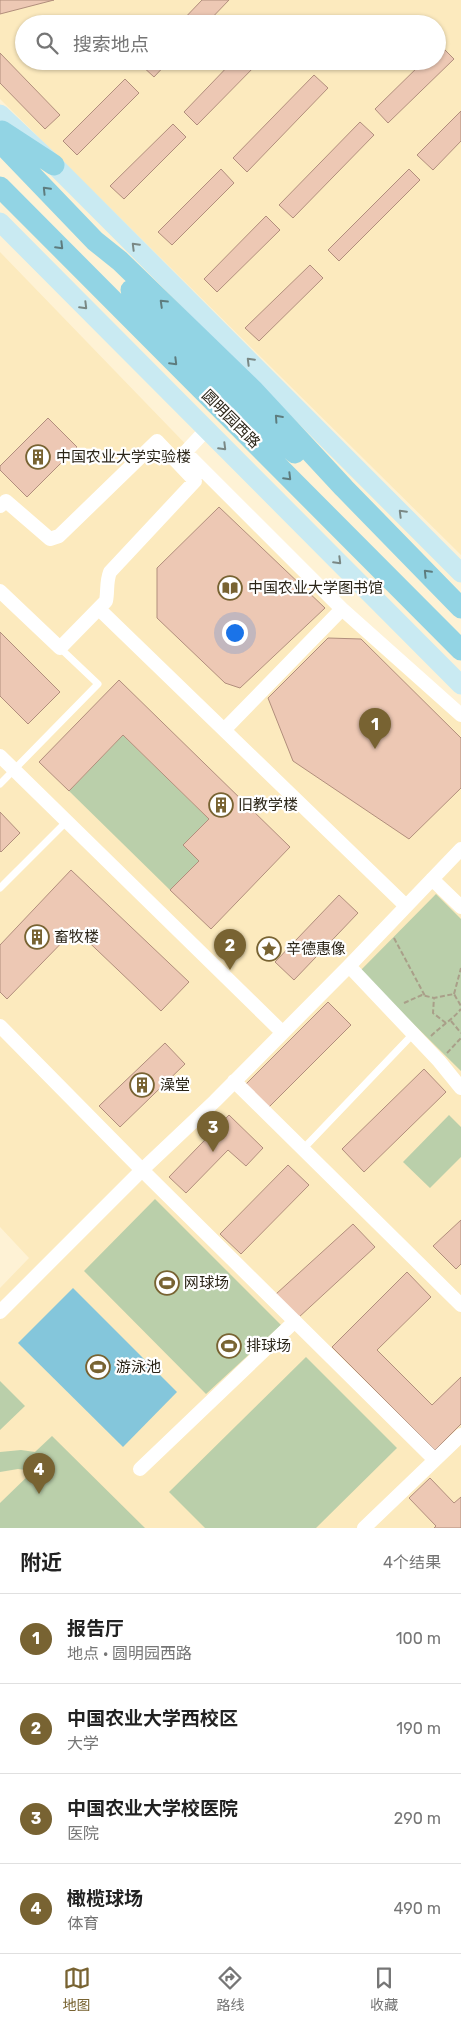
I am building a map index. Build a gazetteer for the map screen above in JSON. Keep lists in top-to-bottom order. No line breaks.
{"streets":{"main road":["圆明园西路"]},"places":{"building":["中国农业大学实验楼","旧教学楼","畜牧楼","澡堂"],"library":["中国农业大学图书馆"],"place":["辛德惠像"],"sports":["网球场","排球场","游泳池"]},"page":{"search":"搜索地点","pins":["1","2","3","4"],"heading":["附近","4个结果"],"list":[{"mark":"1","name":"报告厅","note":"地点 · 圆明园西路","value":"100 m"},{"mark":"2","name":"中国农业大学西校区","note":"大学","value":"190 m"},{"mark":"3","name":"中国农业大学校医院","note":"医院","value":"290 m"},{"mark":"4","name":"橄榄球场","note":"体育","value":"490 m"}],"nav":["地图","路线","收藏"]}}
